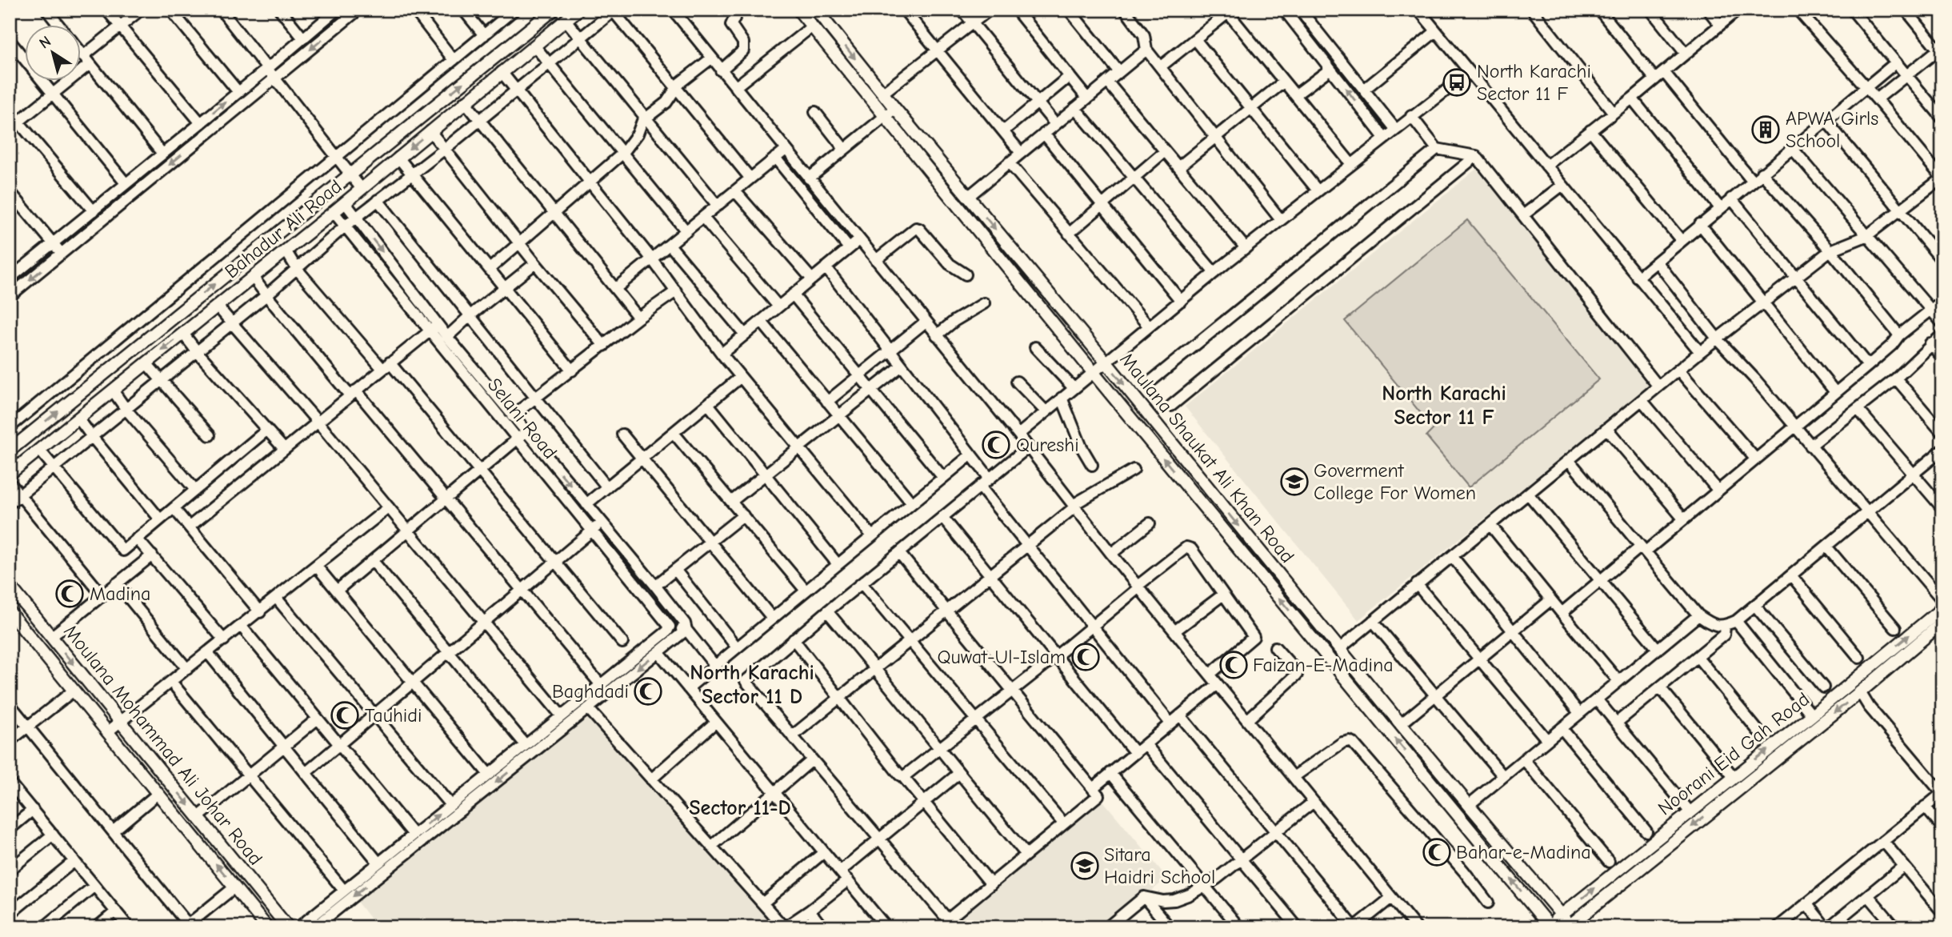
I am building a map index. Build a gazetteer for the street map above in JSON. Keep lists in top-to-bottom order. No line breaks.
{"streets":{"main road":["Bahadur Ali Road","Maulana Shaukat Ali Khan Road","Moulana Mohammad Ali Johar Road","Noorani Eid Gah Road"],"street":["Selani Road"]},"crossings":[["Bahadur Ali Road","Selani Road"],["Maulana Shaukat Ali Khan Road","Noorani Eid Gah Road"]],"districts":["North Karachi Sector 11 F","North Karachi Sector 11 D","Sector 11-D"],"places":{"bus stop":["North Karachi Sector 11 F"],"building":["APWA Girls School"],"mosque":["Qureshi","Madina","Quwat-Ul-Islam","Faizan-E-Madina","Baghdadi","Tauhidi","Bahar-e-Madina"],"school or university":["Goverment College For Women","Sitara Haidri School"]},"north":"top left"}
